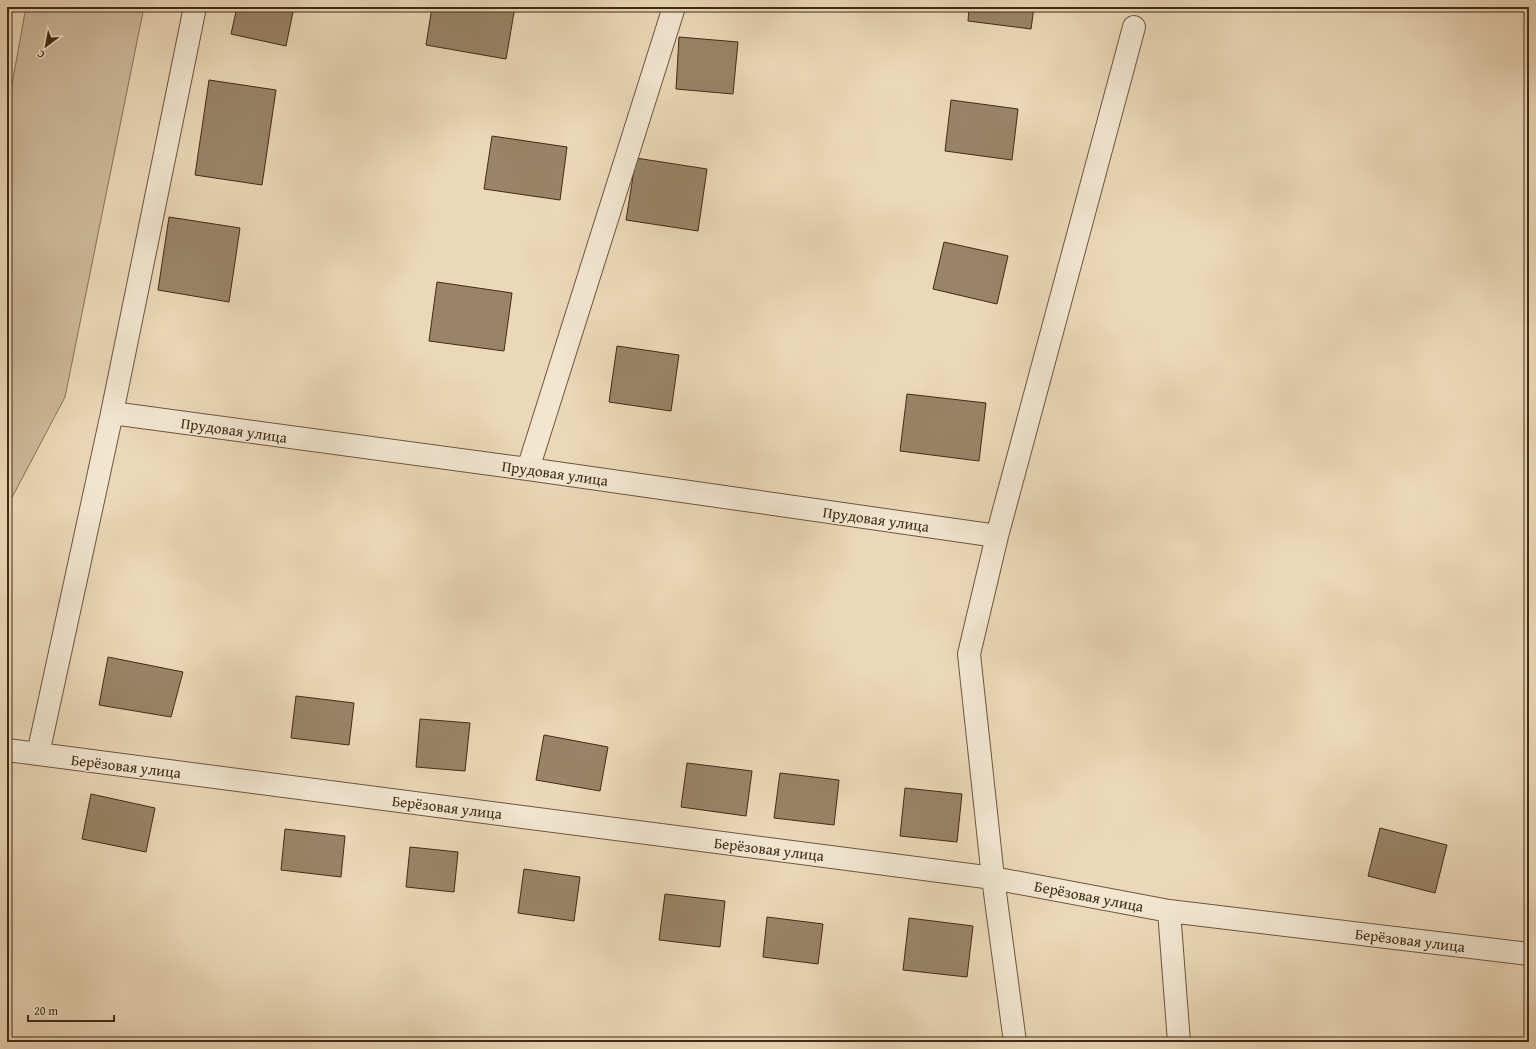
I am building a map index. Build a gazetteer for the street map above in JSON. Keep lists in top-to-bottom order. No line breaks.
{"streets":{"street":["Прудовая улица","Берёзовая улица"]},"scale_bar":"20 m","north":"bottom left"}
